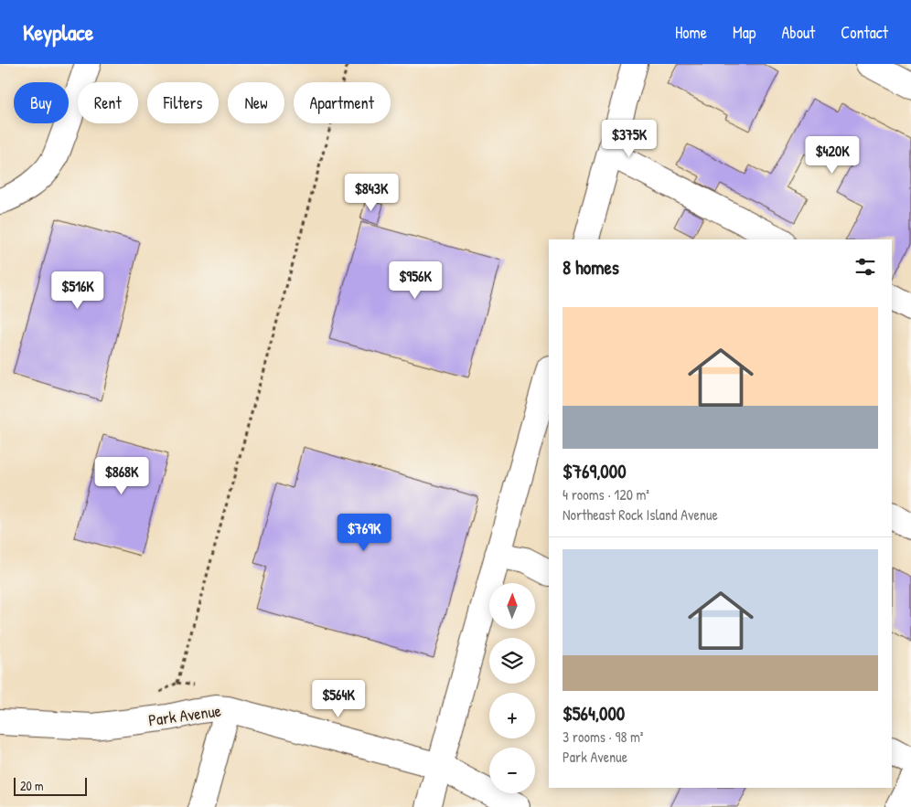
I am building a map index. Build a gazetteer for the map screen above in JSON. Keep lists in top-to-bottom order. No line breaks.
{"streets":{"street":["Park Avenue"]},"scale_bar":"20 m","north":"top","page":{"header":"Keyplace","nav":["Home","Map","About","Contact"],"chip":["Buy","Rent","Filters","New","Apartment"],"price":["$375K","$420K","$843K","$956K","$516K","$868K","$769K","$564K"],"heading":"8 homes","list":[{"name":"$769,000","note":"4 rooms · 120 m² · Northeast Rock Island Avenue"},{"name":"$564,000","note":"3 rooms · 98 m² · Park Avenue"}],"map_buttons":["+","−"],"scale":"20 m"}}
